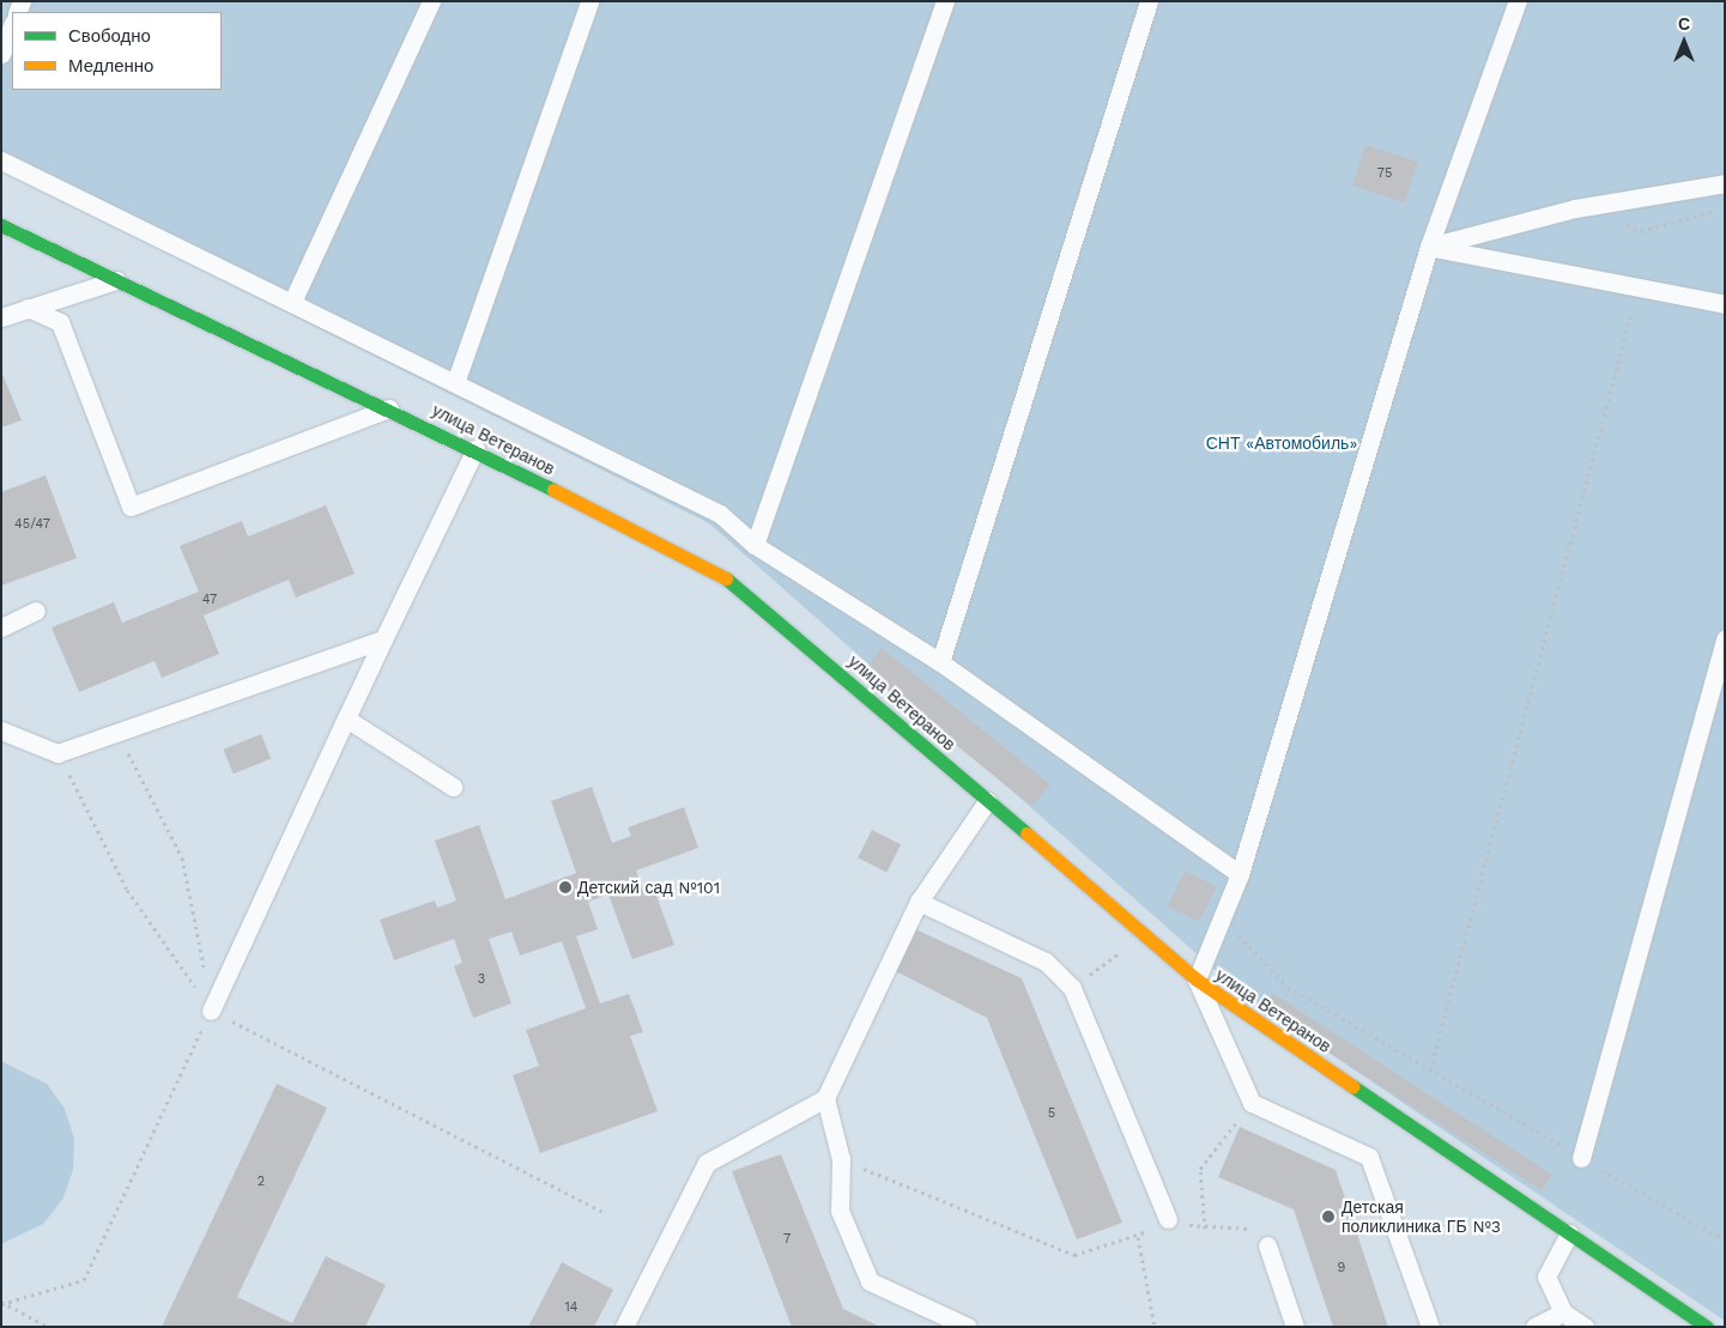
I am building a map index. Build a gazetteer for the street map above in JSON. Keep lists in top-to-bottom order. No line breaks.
{"streets":{"street":["улица Ветеранов"]},"parks":["СНТ «Автомобиль»"],"places":["Детский сад №101","Детская поликлиника ГБ №3"],"house_numbers":["75","45/47","47","3","5","2","7","9","14"],"legend":["Свободно","Медленно"],"north":"top"}
